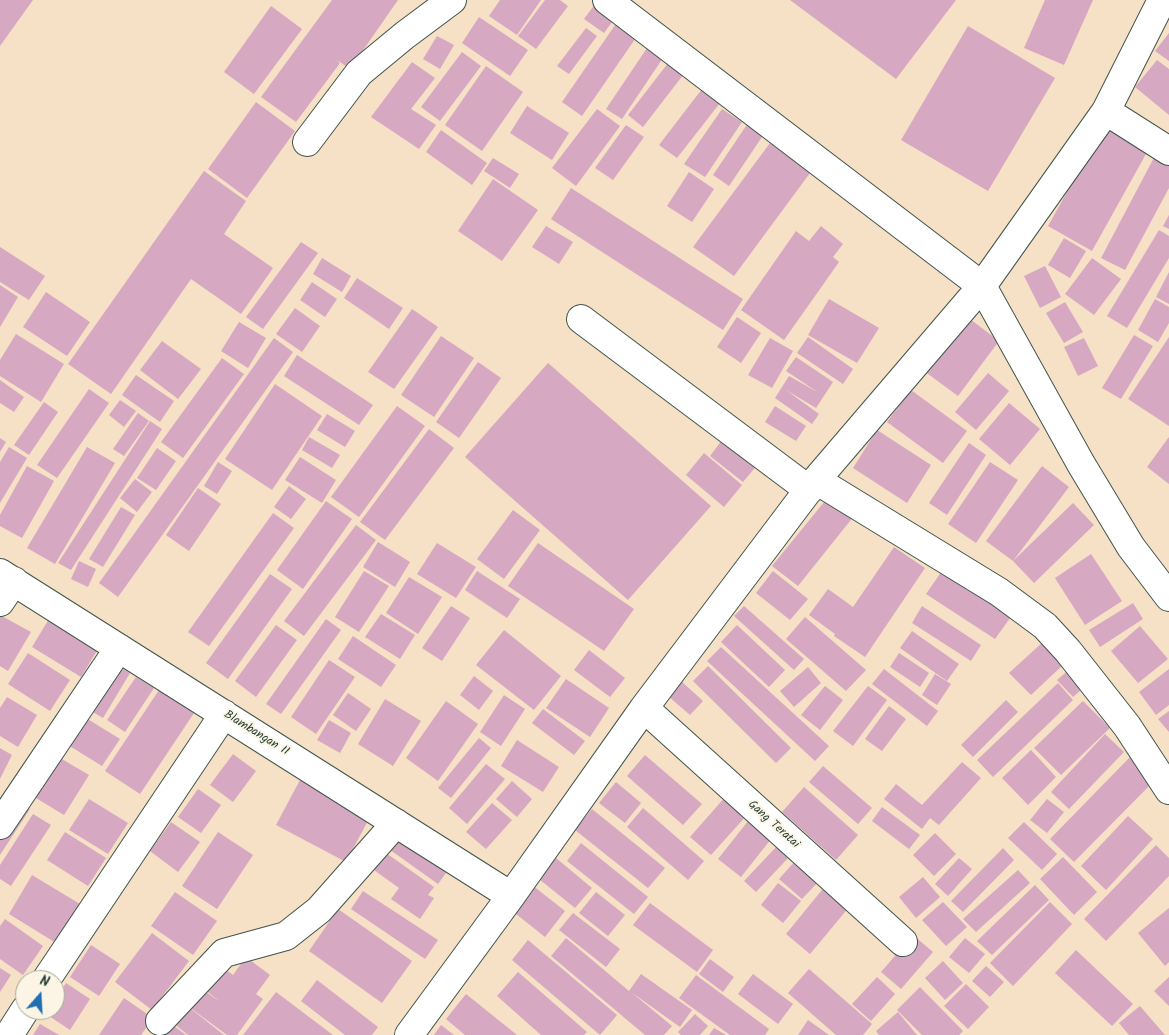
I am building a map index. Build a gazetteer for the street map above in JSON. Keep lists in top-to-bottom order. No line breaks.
{"streets":{"street":["Blambangan II","Gang Teratai"]},"north":"top"}
